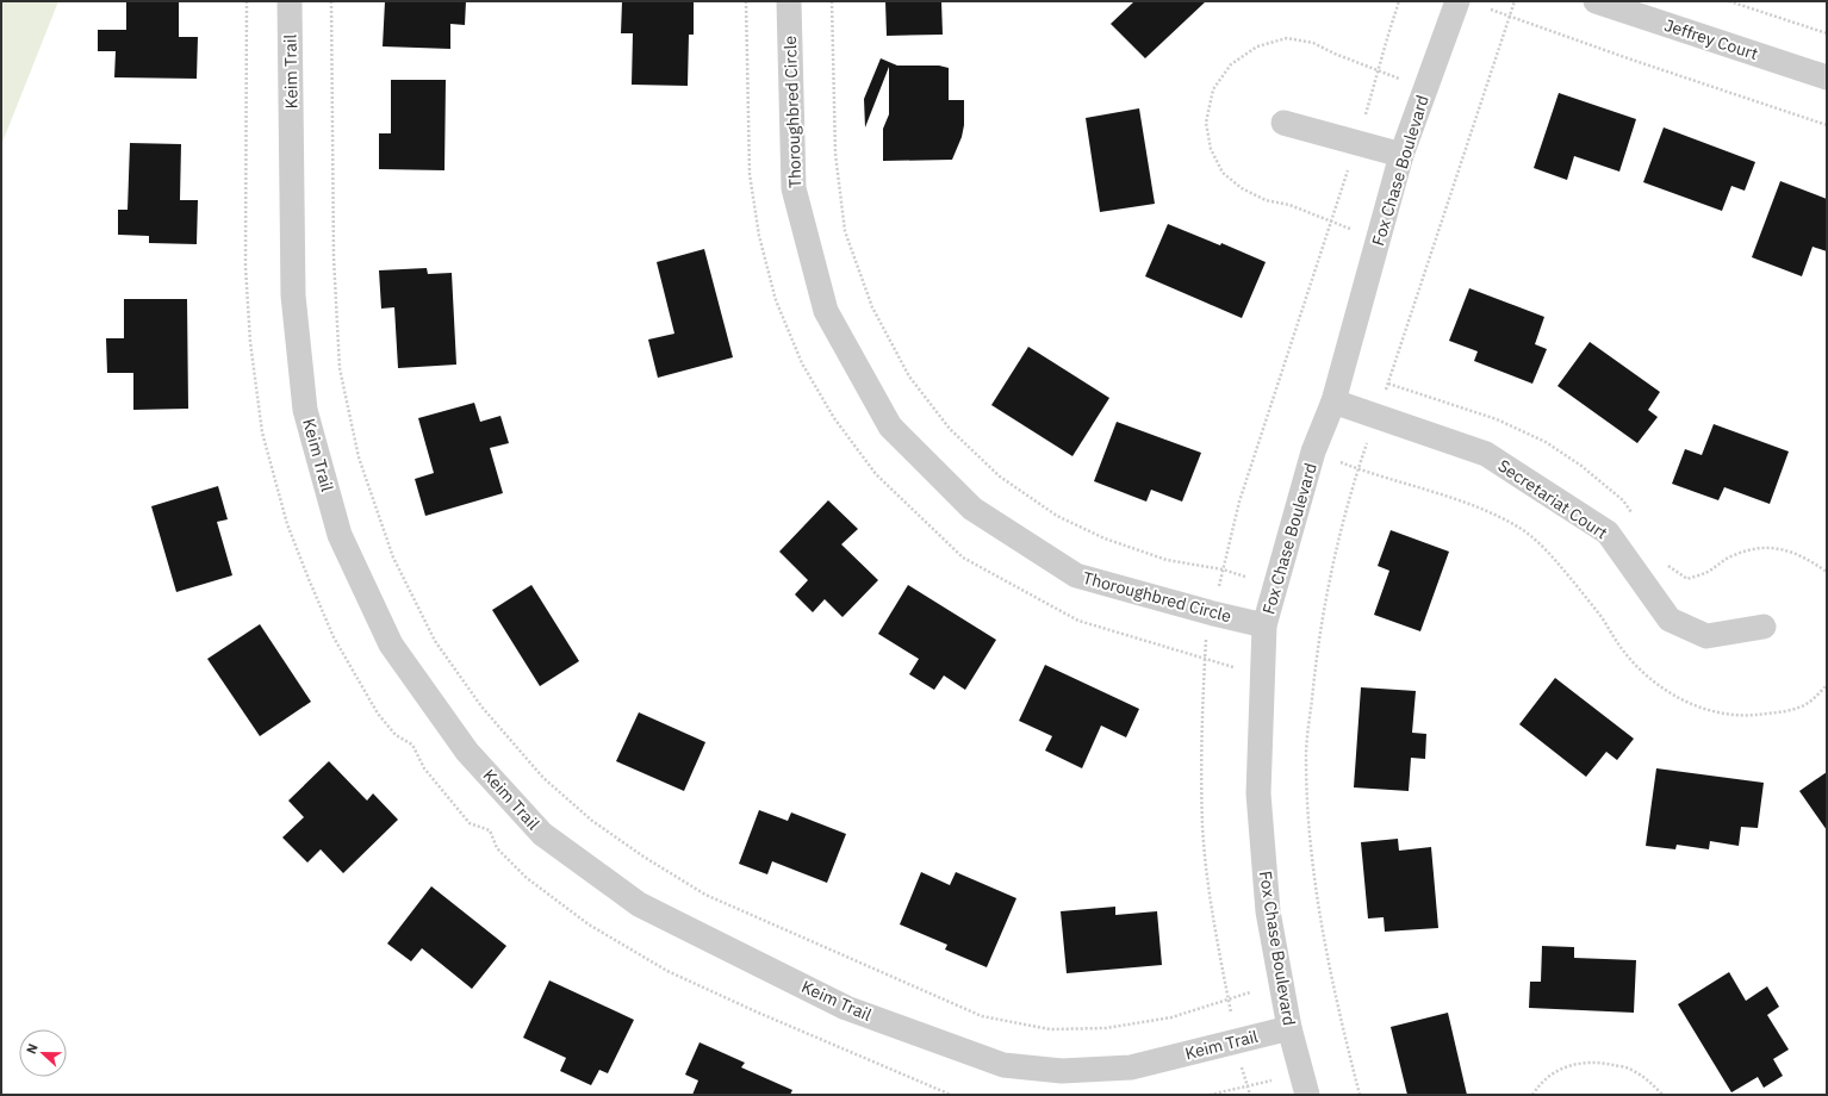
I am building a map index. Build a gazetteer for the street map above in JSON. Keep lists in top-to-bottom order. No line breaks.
{"streets":{"street":["Jeffrey Court","Keim Trail","Thoroughbred Circle","Fox Chase Boulevard","Secretariat Court"]},"crossings":[["Keim Trail","Fox Chase Boulevard"],["Thoroughbred Circle","Fox Chase Boulevard"],["Fox Chase Boulevard","Secretariat Court"]],"north":"left"}
